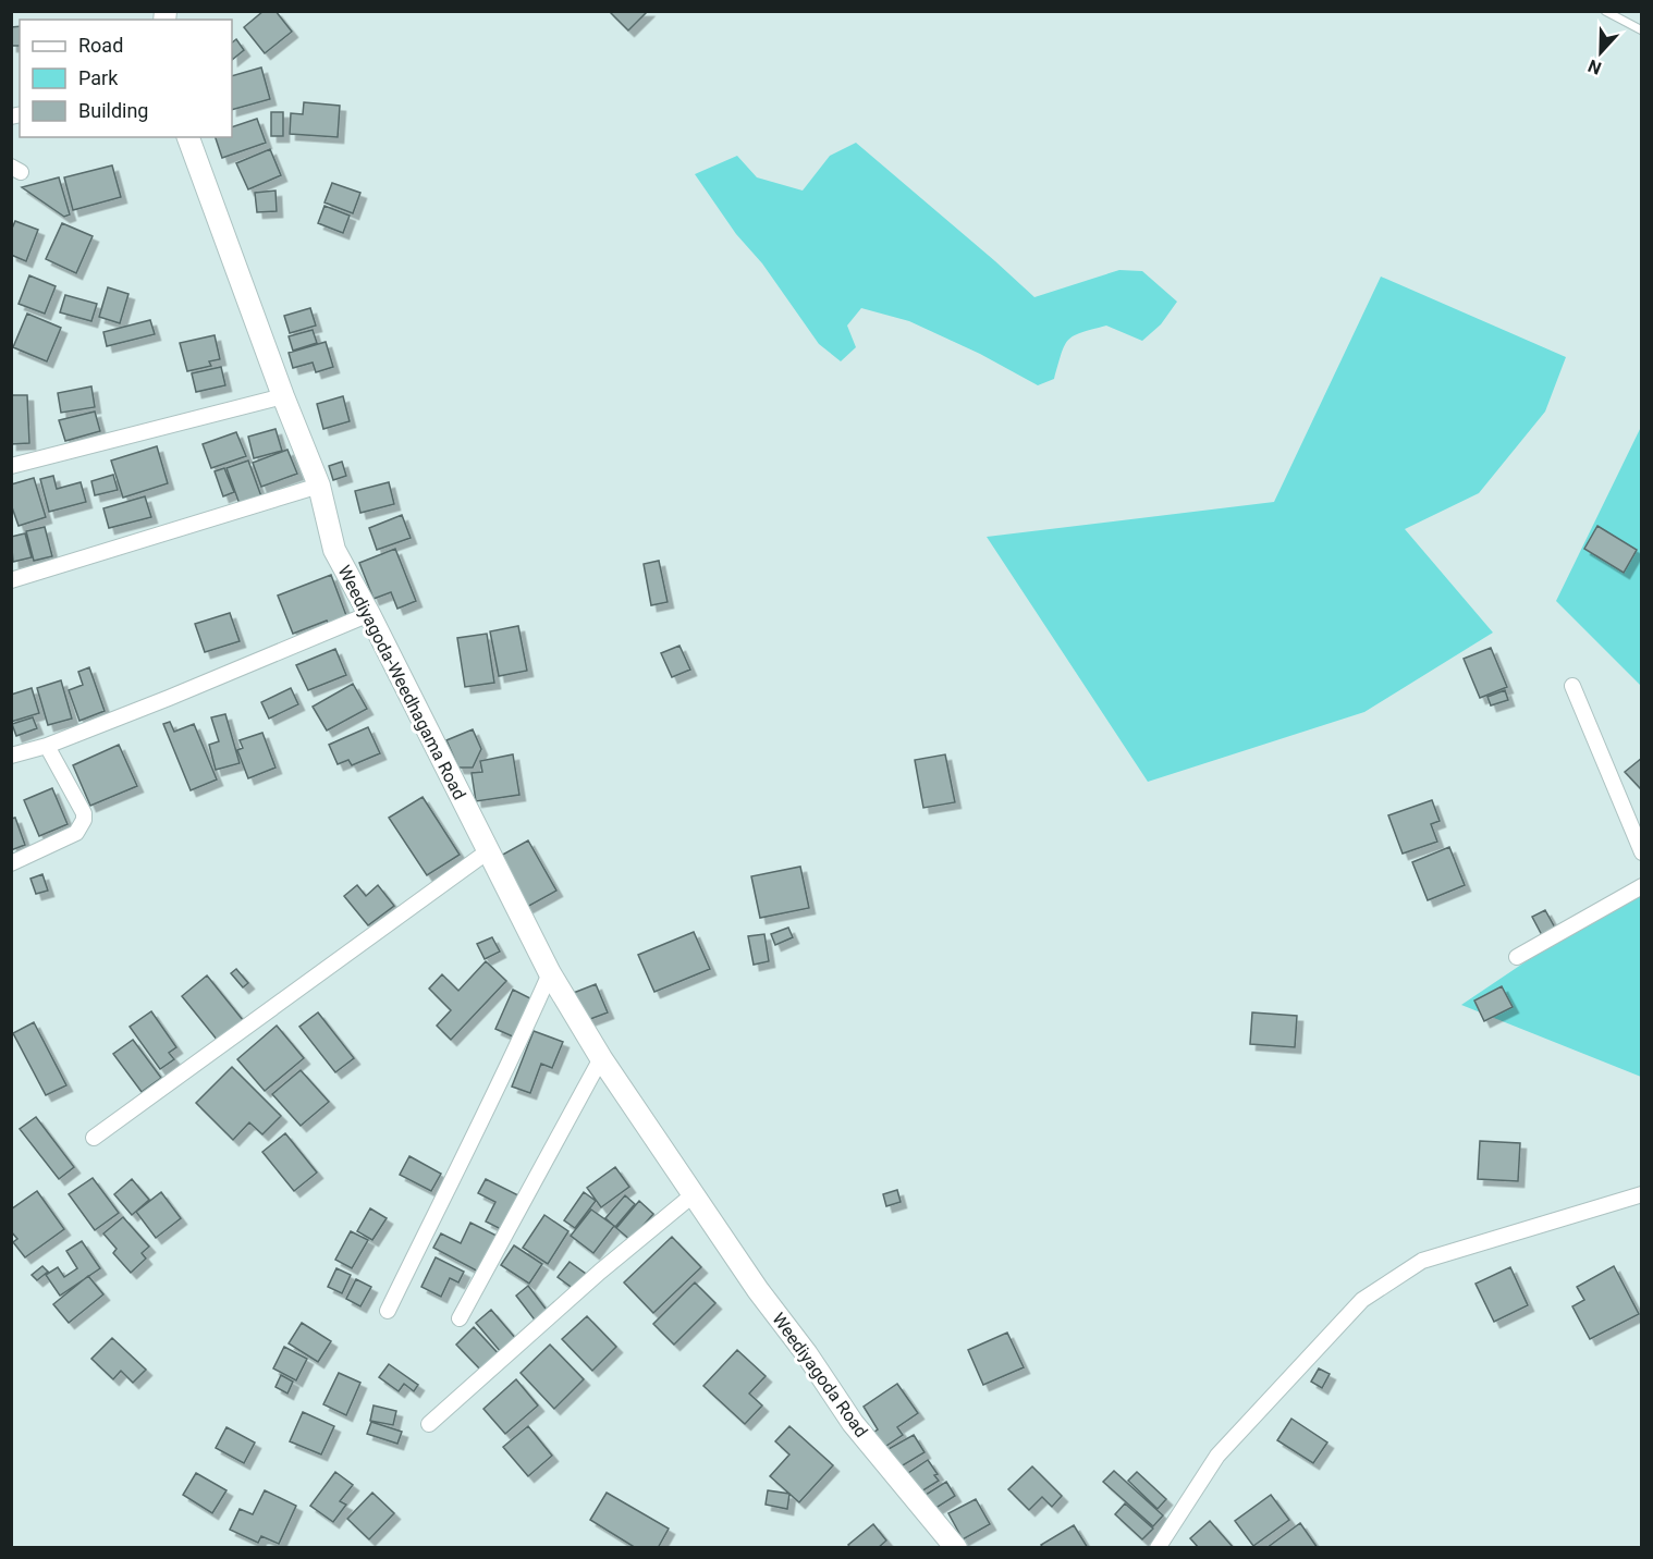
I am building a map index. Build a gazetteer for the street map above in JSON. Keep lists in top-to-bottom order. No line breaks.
{"streets":{"street":["Weediyagoda-Weedhagama Road","Weediyagoda Road"]},"crossings":[["Weediyagoda-Weedhagama Road","Weediyagoda Road"]],"legend":["Road","Park","Building"],"north":"bottom"}
